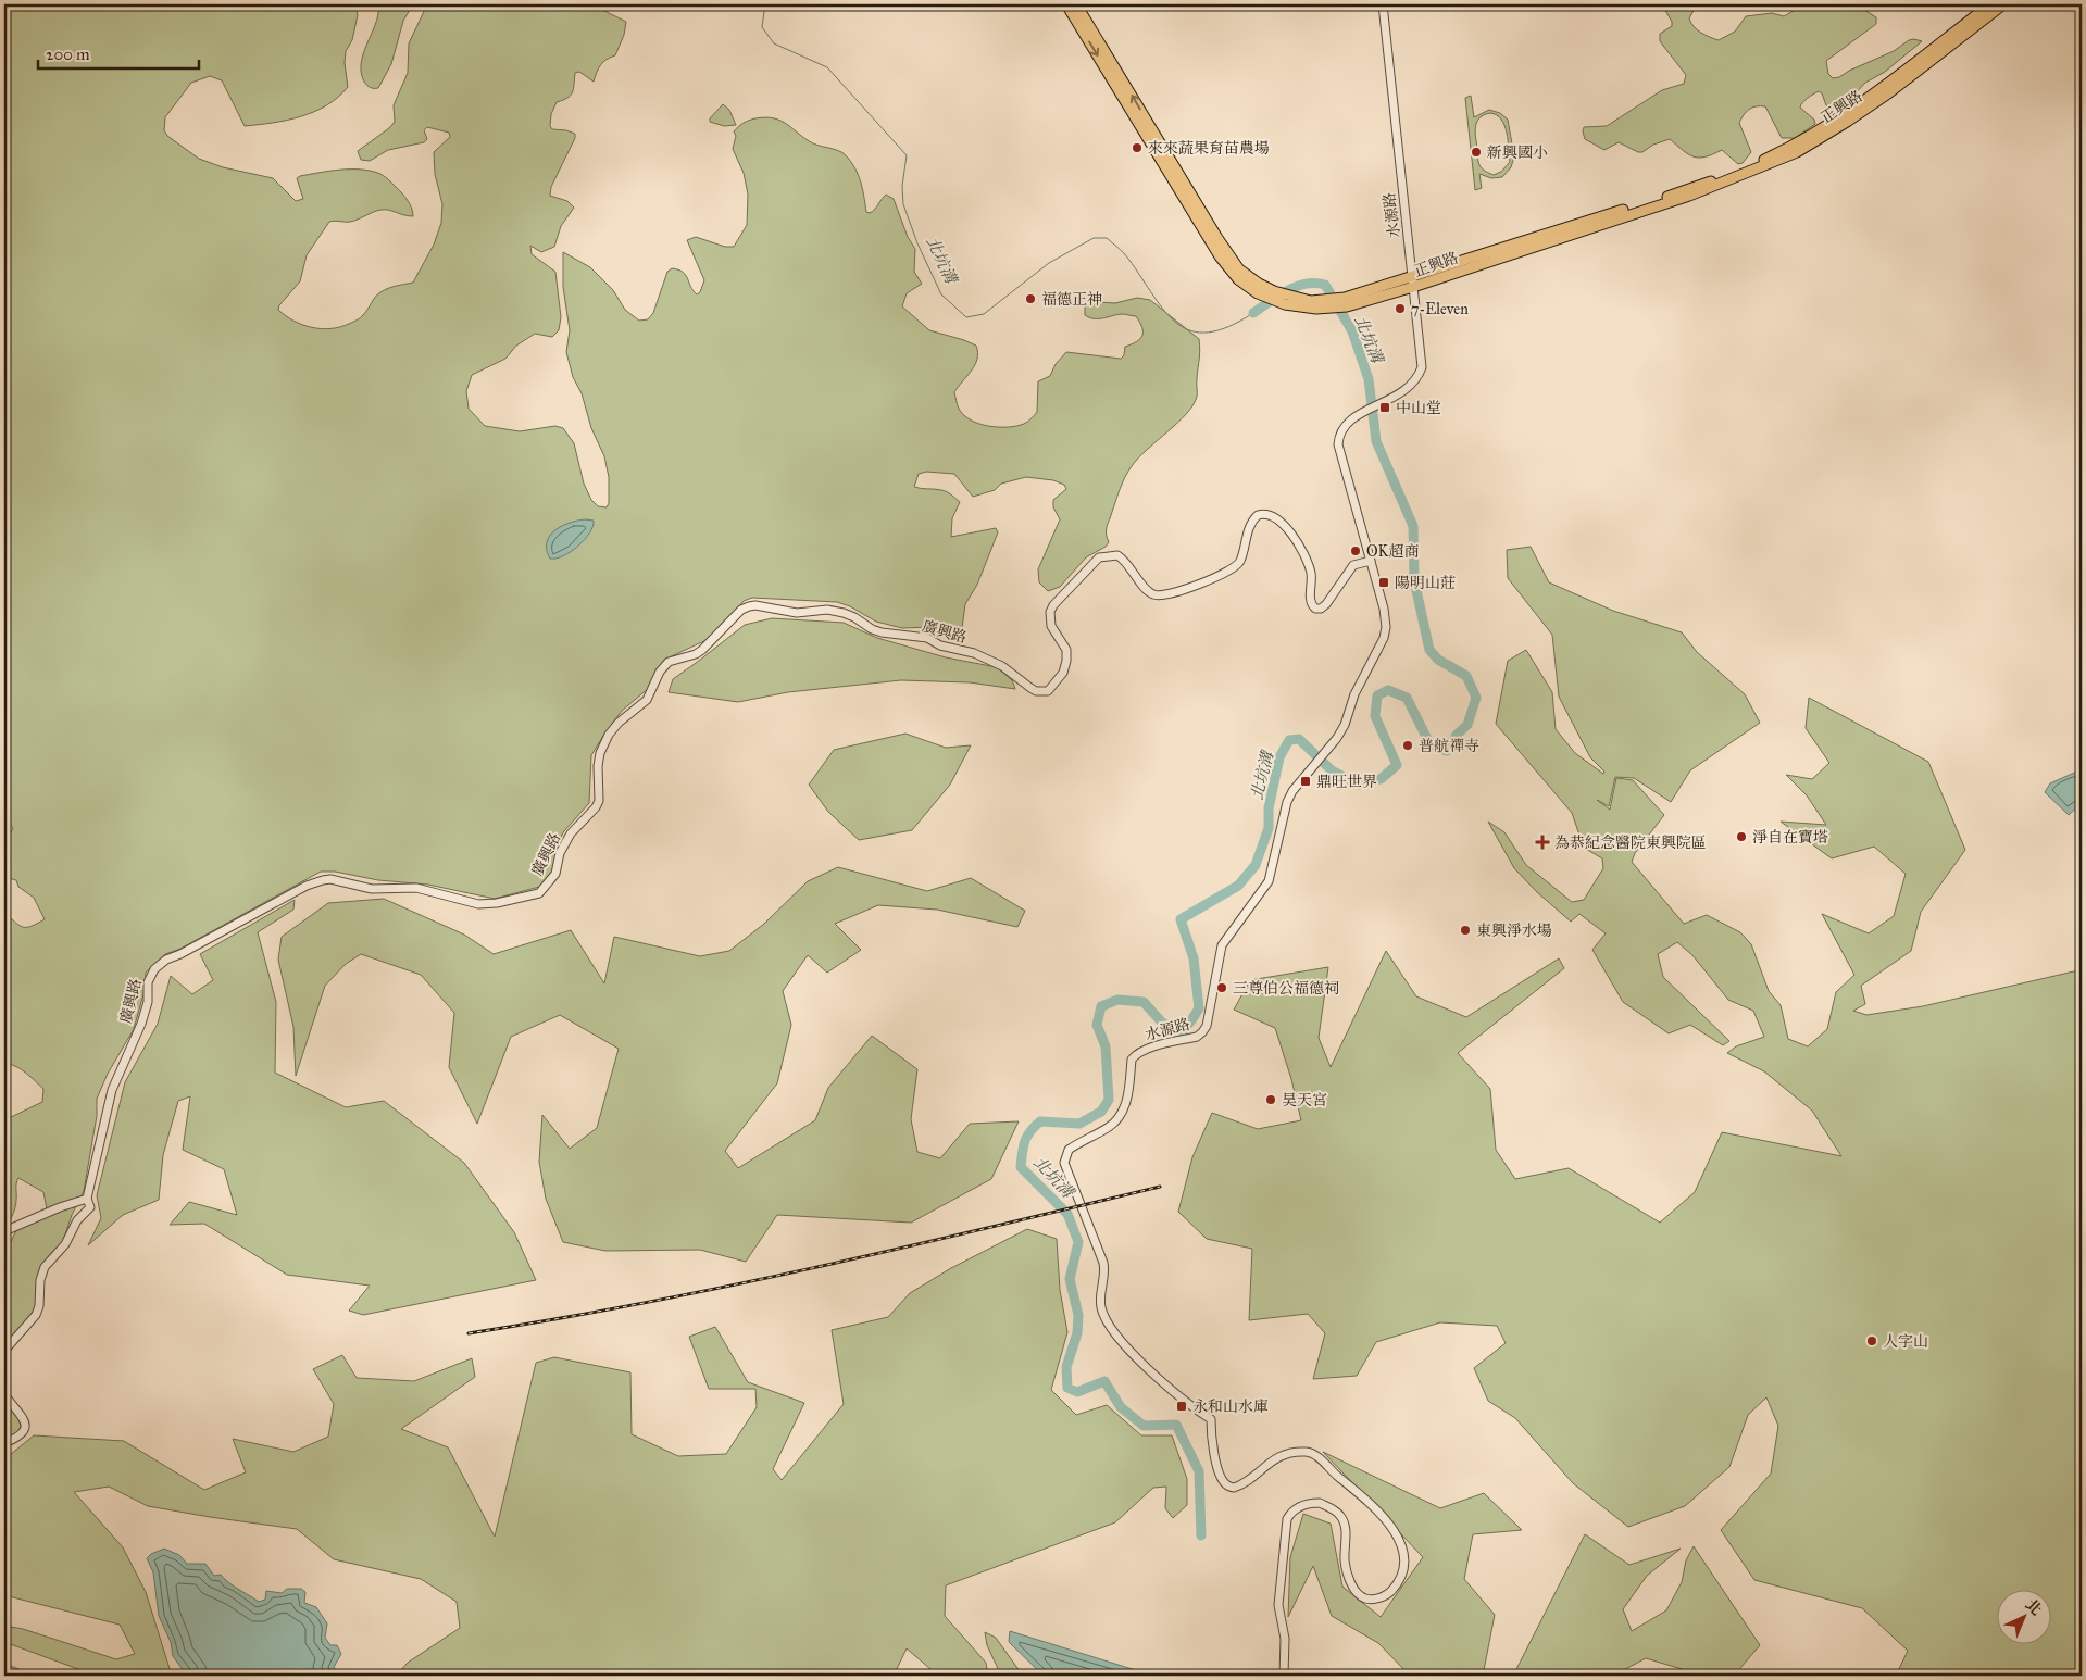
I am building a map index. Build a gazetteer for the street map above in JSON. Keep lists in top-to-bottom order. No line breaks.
{"streets":{"main road":["正興路"],"street":["水源路","廣興路"]},"crossings":[["正興路","水源路"],["水源路","廣興路"]],"water":["北坑溝"],"places":{"other":["來來蔬果育苗農場","新興國小","福德正神","7-Eleven","OK超商","普航禪寺","淨自在寶塔","東興淨水場","三尊伯公福德祠","昊天宮","人字山"],"transit":["中山堂","陽明山莊","鼎旺世界","永和山水庫"],"health":["為恭紀念醫院東興院區"]},"scale_bar":"200 m","north":"top right"}
